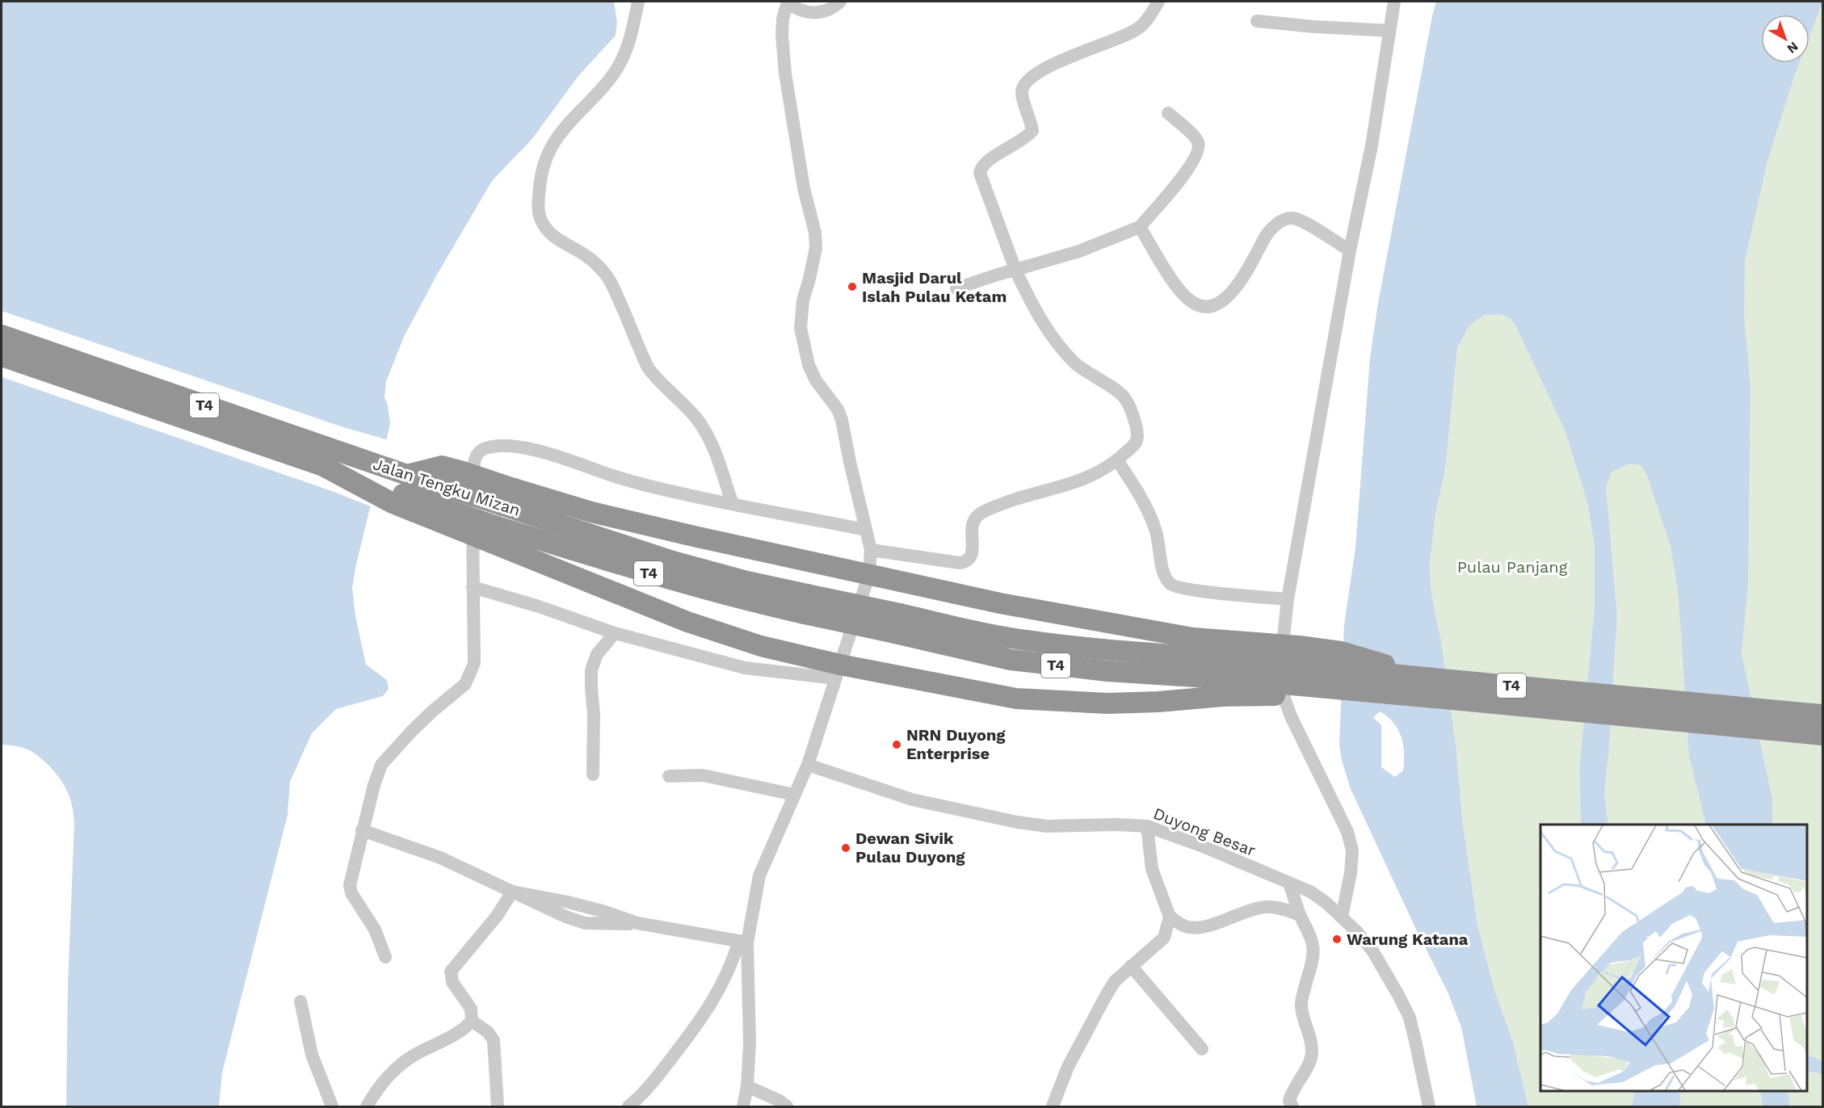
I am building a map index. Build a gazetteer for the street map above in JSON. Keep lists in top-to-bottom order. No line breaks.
{"streets":{"highway":["T4","Jalan Tengku Mizan"],"street":["Duyong Besar"]},"crossings":[["T4","Jalan Tengku Mizan"]],"parks":["Pulau Panjang"],"places":["Masjid Darul Islah Pulau Ketam","NRN Duyong Enterprise","Dewan Sivik Pulau Duyong","Warung Katana"],"north":"bottom right"}
